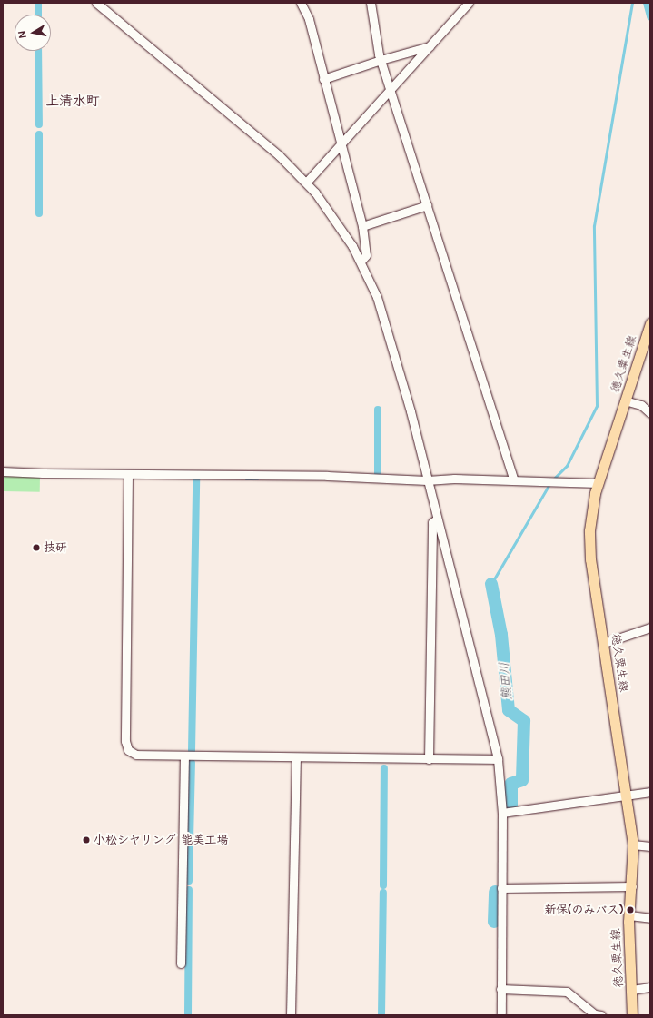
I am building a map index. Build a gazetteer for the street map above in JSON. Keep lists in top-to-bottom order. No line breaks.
{"streets":{"main road":["徳久粟生線"]},"districts":["上清水町"],"water":["熊田川"],"places":["技研","小松シヤリング 能美工場","新保(のみバス)"],"north":"left"}
